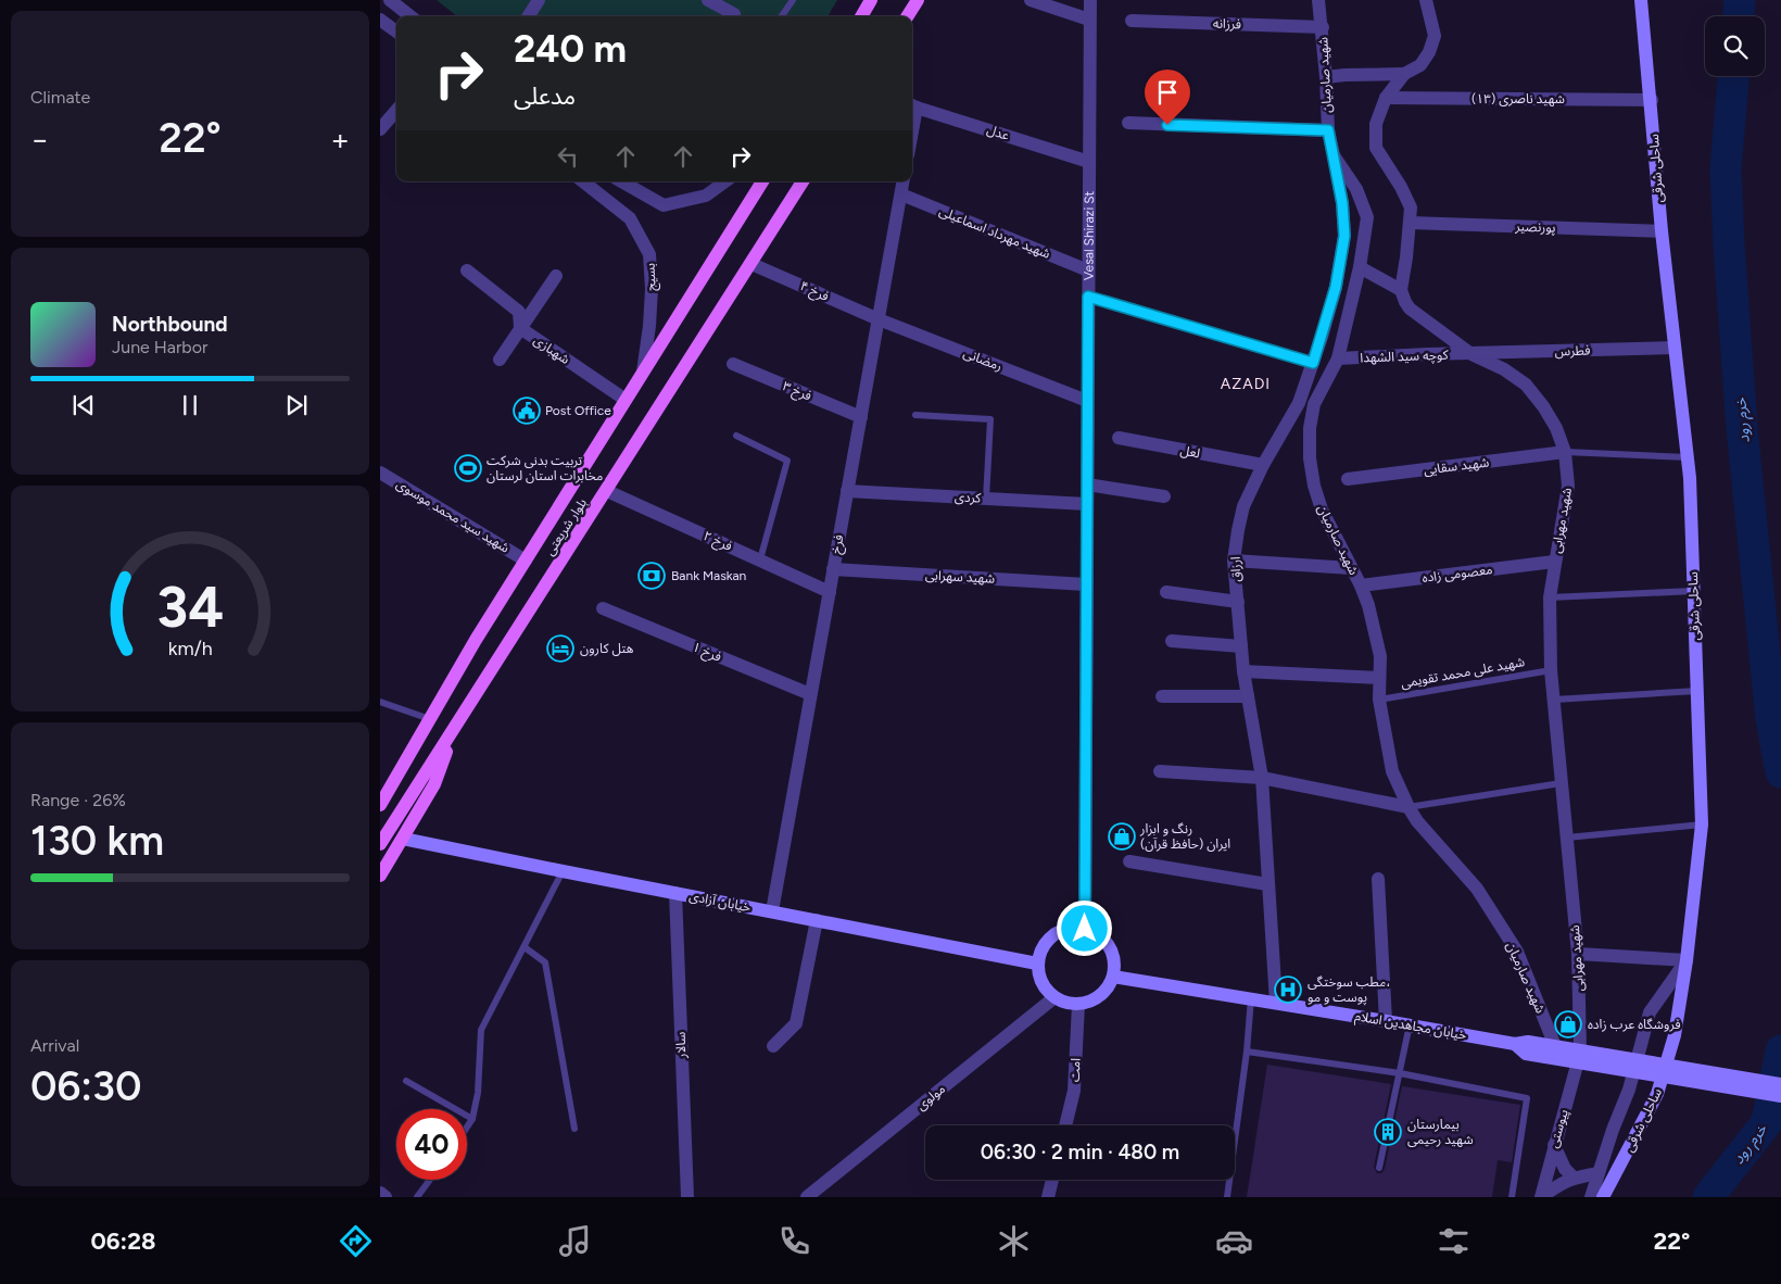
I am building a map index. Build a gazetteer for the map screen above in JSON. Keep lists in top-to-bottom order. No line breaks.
{"streets":{"main road":["ساحلی شرقی","بلوار شریعتی","خیابان آزادی","خیابان مجاهدین اسلام"],"street":["فرزانه","شهید صارمیان","شهید ناصری (۱۳)","عدل","پورنصیر","شهید مهرداد اسماعیلی","Vesal Shirazi St","بسیج","فرخ ۴","شهبازی","فطرس","کوچه سید الشهدا","رمضانی","فرخ ۳","لعل","شهید سقایی","کردی","شهید سید محمد موسوی","شهید مهرابی","فرخ ۲","فرخ","ارزاق","معصومی زاده","شهید سهرابی","فرخ ۱","سالار","امت","مولوی","پیوستی"],"lane":["شهید علی محمد تقویمی"]},"crossings":[["فرزانه","شهید صارمیان"],["شهید صارمیان","کوچه سید الشهدا"],["شهید صارمیان","ارزاق"],["شهید صارمیان","معصومی زاده"],["شهید صارمیان","شهید علی محمد تقویمی"],["شهید صارمیان","خیابان مجاهدین اسلام"],["شهید ناصری (۱۳)","ساحلی شرقی"],["عدل","Vesal Shirazi St"],["ساحلی شرقی","پورنصیر"],["ساحلی شرقی","فطرس"],["شهید مهرداد اسماعیلی","Vesal Shirazi St"],["شهید مهرداد اسماعیلی","فرخ"],["Vesal Shirazi St","رمضانی"],["Vesal Shirazi St","کردی"],["Vesal Shirazi St","شهید سهرابی"],["Vesal Shirazi St","خیابان آزادی"],["Vesal Shirazi St","خیابان مجاهدین اسلام"],["Vesal Shirazi St","امت"],["Vesal Shirazi St","مولوی"],["بسیج","بلوار شریعتی"],["فرخ ۴","رمضانی"],["فرخ ۴","بلوار شریعتی"],["فرخ ۴","فرخ"],["شهبازی","بلوار شریعتی"],["فطرس","کوچه سید الشهدا"],["فطرس","شهید مهرابی"],["کوچه سید الشهدا","شهید مهرابی"],["رمضانی","فرخ"],["فرخ ۳","فرخ"],["لعل","ارزاق"],["شهید سقایی","شهید مهرابی"],["کردی","فرخ"],["شهید سید محمد موسوی","بلوار شریعتی"],["شهید مهرابی","معصومی زاده"],["شهید مهرابی","شهید علی محمد تقویمی"],["شهید مهرابی","خیابان مجاهدین اسلام"],["شهید مهرابی","پیوستی"],["بلوار شریعتی","فرخ ۲"],["فرخ ۲","فرخ"],["فرخ","شهید سهرابی"],["فرخ","فرخ ۱"],["فرخ","خیابان آزادی"],["ارزاق","خیابان مجاهدین اسلام"],["خیابان آزادی","خیابان مجاهدین اسلام"],["خیابان آزادی","سالار"],["خیابان آزادی","امت"],["خیابان آزادی","مولوی"],["خیابان مجاهدین اسلام","امت"],["خیابان مجاهدین اسلام","مولوی"],["خیابان مجاهدین اسلام","پیوستی"],["امت","مولوی"]],"districts":["AZADI"],"water":["خرم رود"],"places":{"public building":["Post Office"],"sports":["تربیت بدنی شرکت مخابرات استان لرستان"],"bank":["Bank Maskan"],"hotel":["هتل کارون"],"shop":["رنگ و ابزار ایران (حافظ قرآن)","فروشگاه عرب زاده"],"hospital":["مطب سوختگی، پوست و مو"],"building":["بیمارستان شهید رحیمی"]},"page":{"tile":["Climate",["Range · 26%","130 km"],["Arrival","06:30"]],"turn":["240 m","مدعلی"],"heat":["−","22°","+"],"song":["Northbound","June Harbor"],"limit":"40","trip":"06:30 · 2 min · 480 m","tabs":["06:28","22°"],"gauge":["34","km/h"]}}
